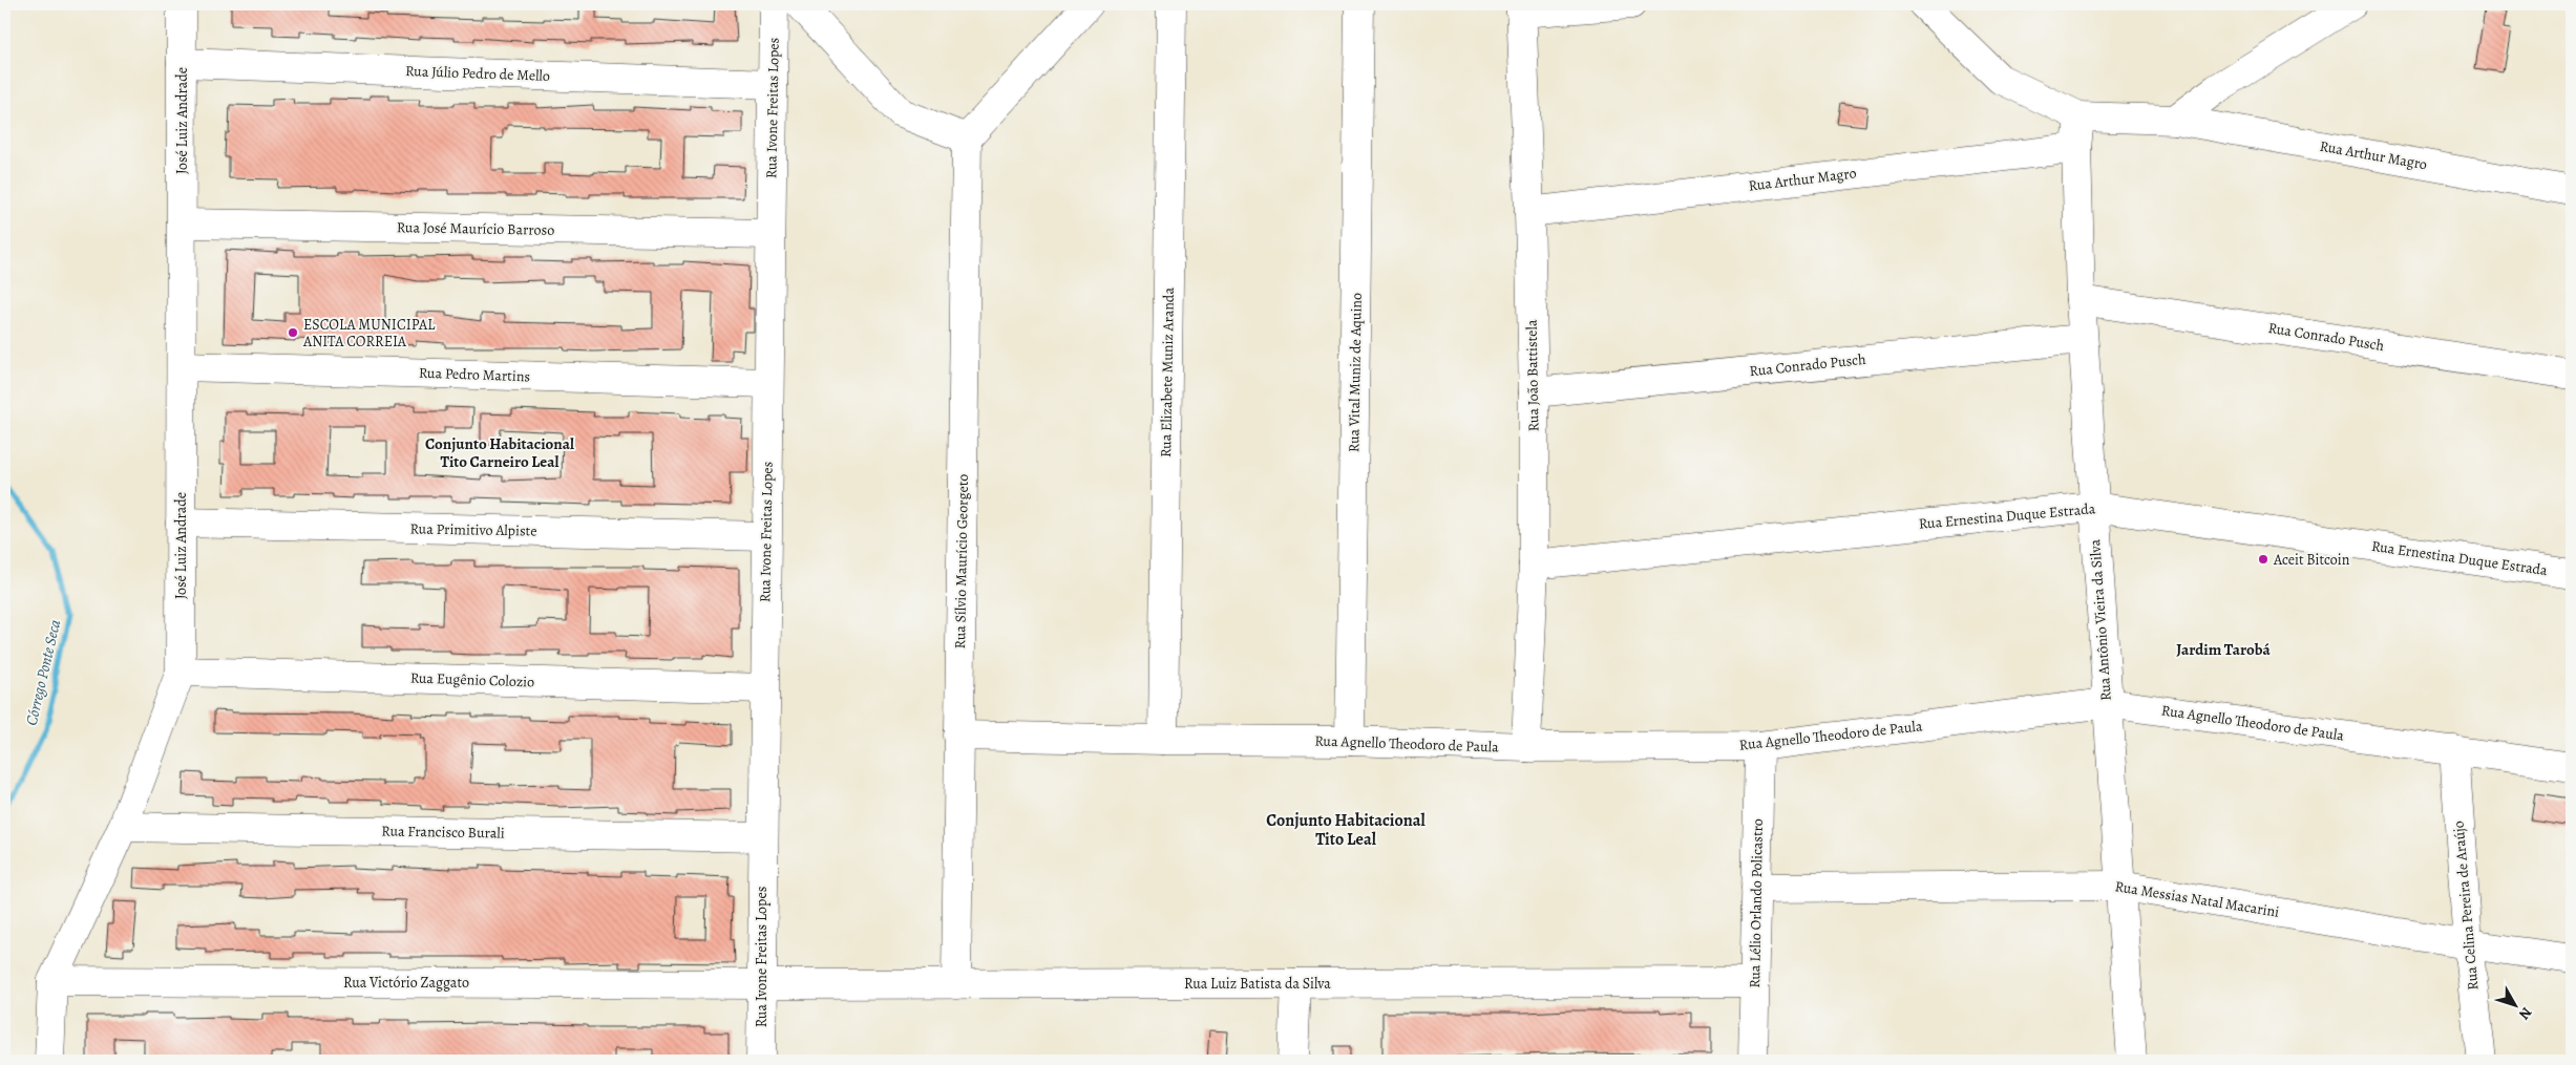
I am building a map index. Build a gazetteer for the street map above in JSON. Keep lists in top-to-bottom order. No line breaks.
{"streets":{"street":["Rua Júlio Pedro de Mello","Rua Ivone Freitas Lopes","José Luiz Andrade","Rua Arthur Magro","Rua José Maurício Barroso","Rua Conrado Pusch","Rua Elizabete Muniz Aranda","Rua Vital Muniz de Aquino","Rua Pedro Martins","Rua João Battistela","Rua Ernestina Duque Estrada","Rua Primitivo Alpiste","Rua Sílvio Maurício Georgeto","Rua Antônio Vieira da Silva","Rua Eugênio Colozio","Rua Agnello Theodoro de Paula","Rua Francisco Burali","Rua Messias Natal Macarini","Rua Lélio Orlando Policastro","Rua Celina Pereira de Araújo","Rua Victório Zaggato","Rua Luiz Batista da Silva"]},"crossings":[["Rua Júlio Pedro de Mello","Rua Ivone Freitas Lopes"],["Rua Júlio Pedro de Mello","José Luiz Andrade"],["Rua Ivone Freitas Lopes","Rua José Maurício Barroso"],["Rua Ivone Freitas Lopes","Rua Pedro Martins"],["Rua Ivone Freitas Lopes","Rua Primitivo Alpiste"],["Rua Ivone Freitas Lopes","Rua Eugênio Colozio"],["Rua Ivone Freitas Lopes","Rua Francisco Burali"],["Rua Ivone Freitas Lopes","Rua Victório Zaggato"],["Rua Ivone Freitas Lopes","Rua Luiz Batista da Silva"],["José Luiz Andrade","Rua José Maurício Barroso"],["José Luiz Andrade","Rua Pedro Martins"],["José Luiz Andrade","Rua Primitivo Alpiste"],["José Luiz Andrade","Rua Eugênio Colozio"],["José Luiz Andrade","Rua Francisco Burali"],["José Luiz Andrade","Rua Victório Zaggato"],["Rua Arthur Magro","Rua João Battistela"],["Rua Arthur Magro","Rua Antônio Vieira da Silva"],["Rua Conrado Pusch","Rua João Battistela"],["Rua Conrado Pusch","Rua Antônio Vieira da Silva"],["Rua Elizabete Muniz Aranda","Rua Agnello Theodoro de Paula"],["Rua Vital Muniz de Aquino","Rua Agnello Theodoro de Paula"],["Rua João Battistela","Rua Ernestina Duque Estrada"],["Rua João Battistela","Rua Agnello Theodoro de Paula"],["Rua Ernestina Duque Estrada","Rua Antônio Vieira da Silva"],["Rua Sílvio Maurício Georgeto","Rua Agnello Theodoro de Paula"],["Rua Sílvio Maurício Georgeto","Rua Luiz Batista da Silva"],["Rua Antônio Vieira da Silva","Rua Agnello Theodoro de Paula"],["Rua Antônio Vieira da Silva","Rua Messias Natal Macarini"],["Rua Agnello Theodoro de Paula","Rua Lélio Orlando Policastro"],["Rua Agnello Theodoro de Paula","Rua Celina Pereira de Araújo"],["Rua Messias Natal Macarini","Rua Lélio Orlando Policastro"],["Rua Messias Natal Macarini","Rua Celina Pereira de Araújo"],["Rua Lélio Orlando Policastro","Rua Luiz Batista da Silva"],["Rua Victório Zaggato","Rua Luiz Batista da Silva"]],"districts":["Conjunto Habitacional Tito Carneiro Leal","Jardim Tarobá","Conjunto Habitacional Tito Leal"],"water":["Córrego Ponte Seca"],"places":["ESCOLA MUNICIPAL ANITA CORREIA","Aceit Bitcoin"],"north":"bottom right"}
